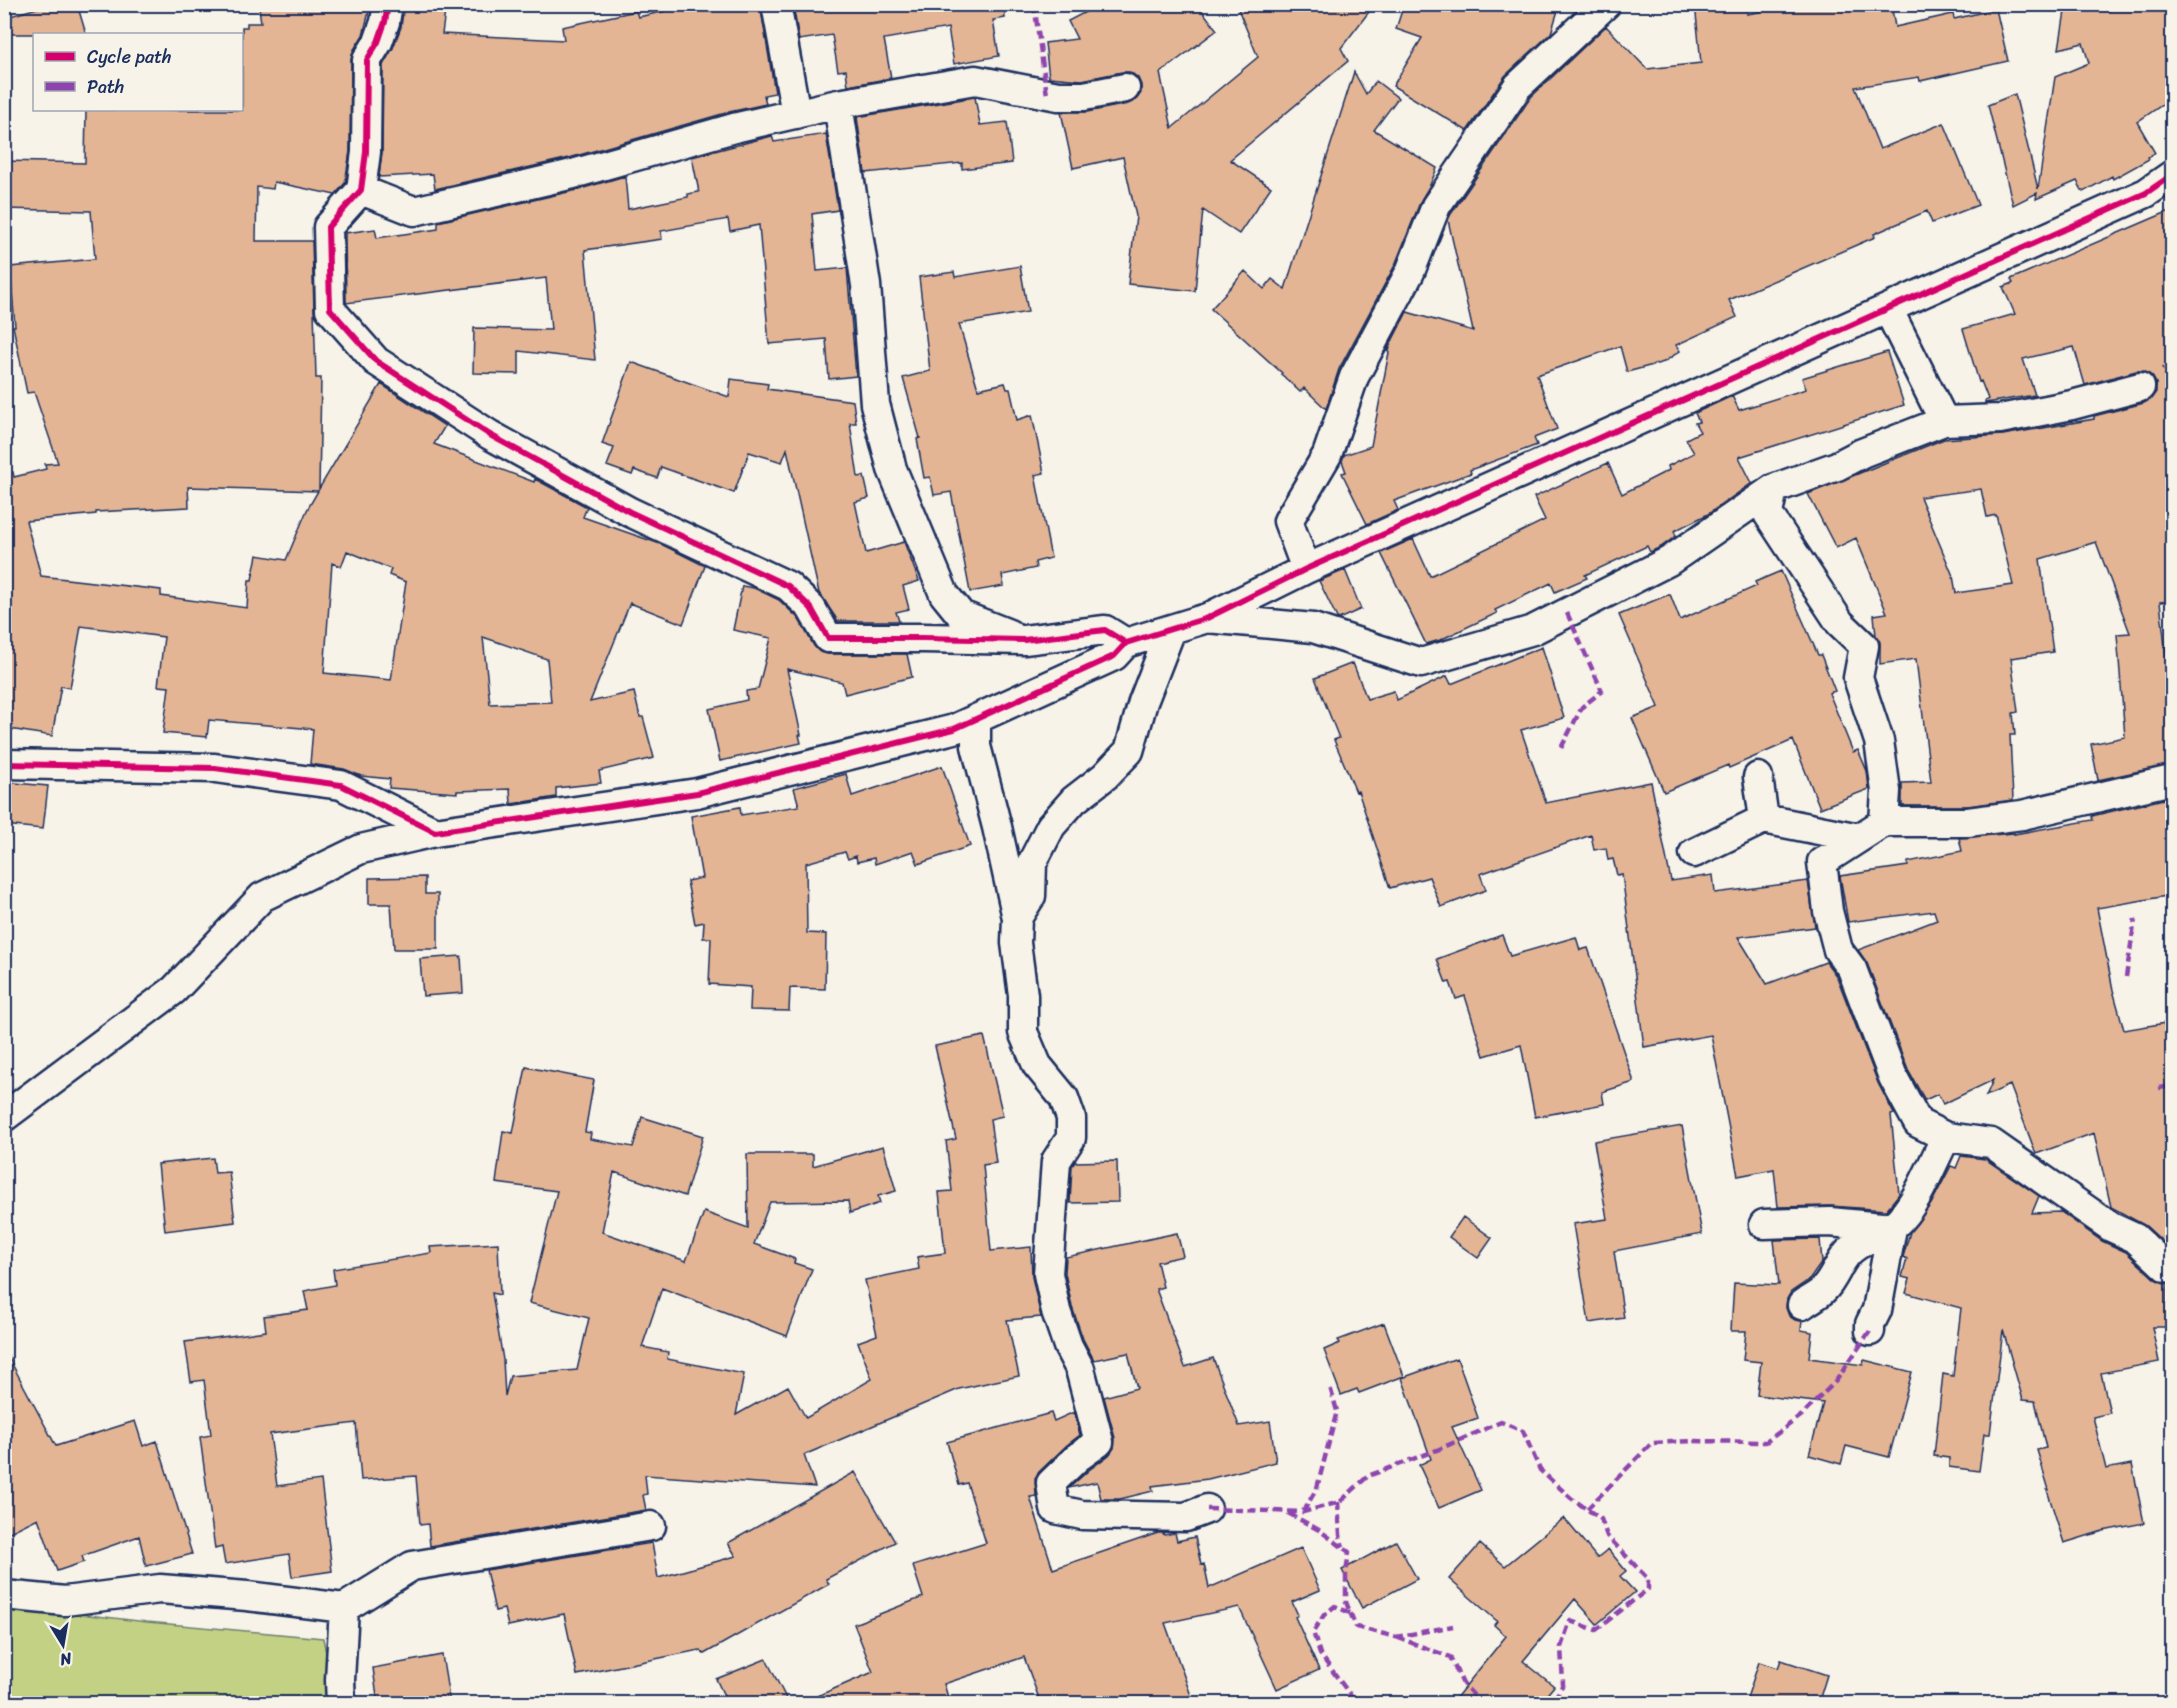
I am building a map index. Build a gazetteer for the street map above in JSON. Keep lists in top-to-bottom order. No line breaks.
{"legend":["Cycle path","Path"],"north":"bottom"}
